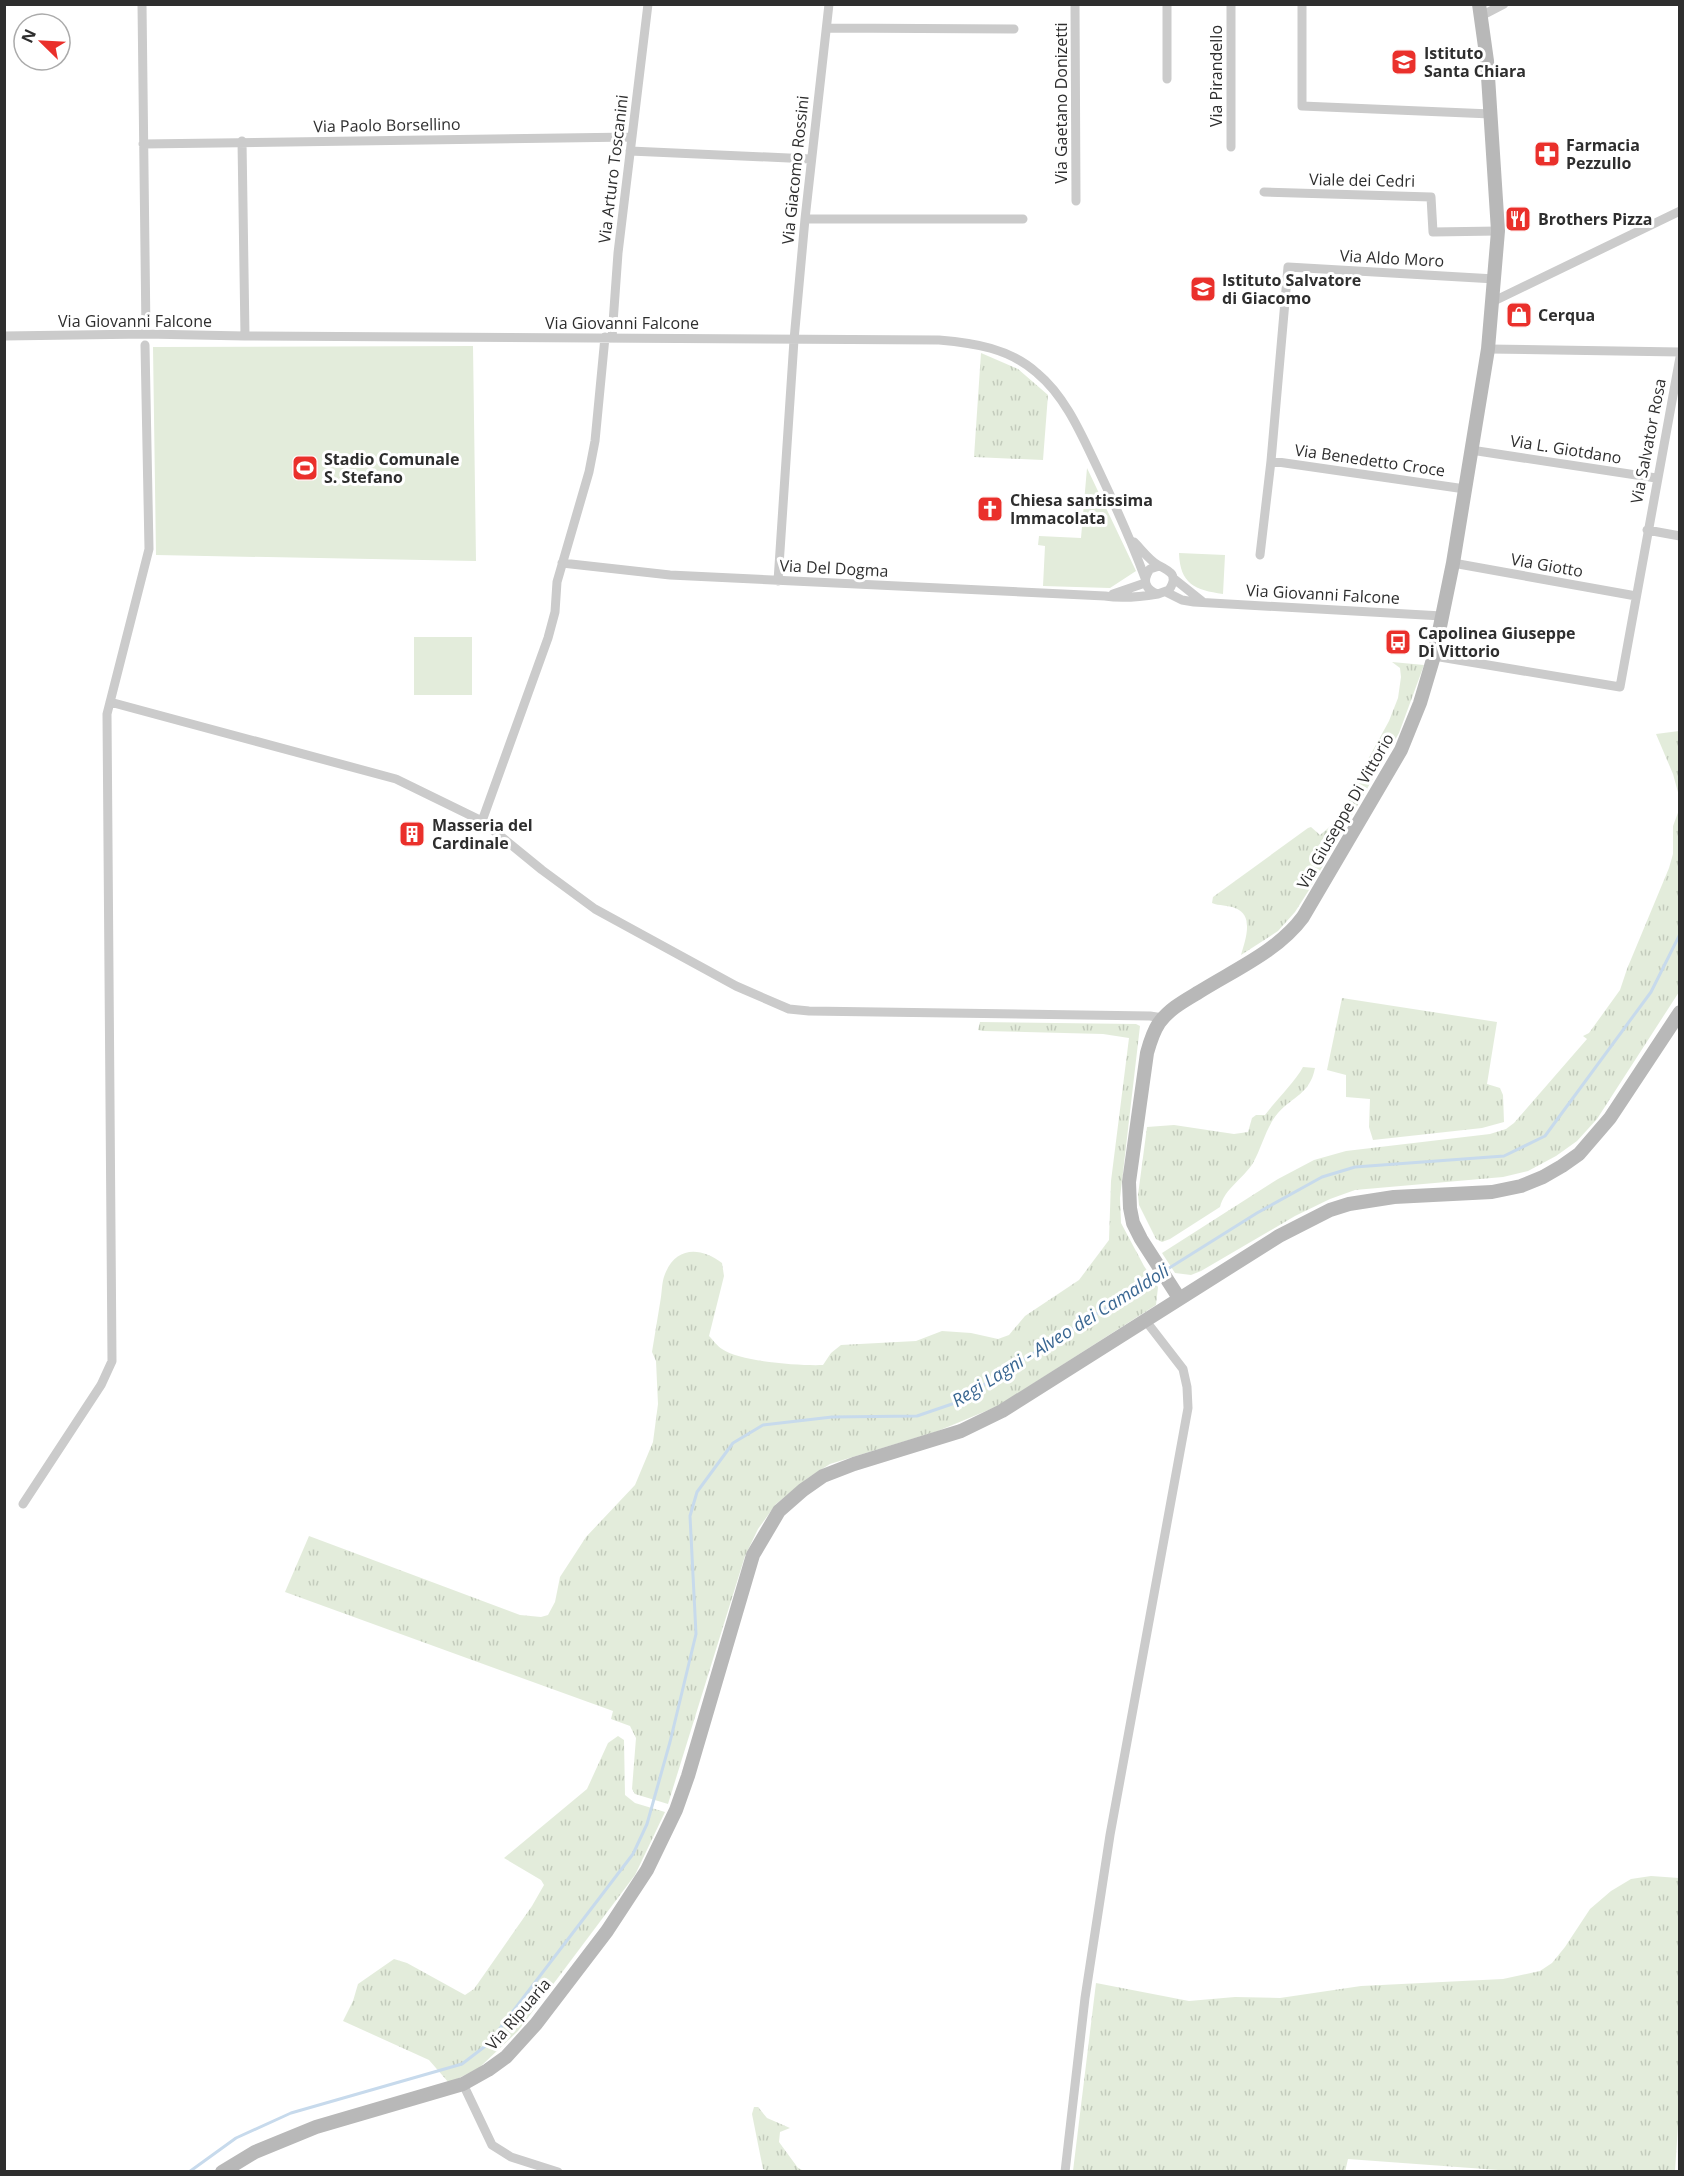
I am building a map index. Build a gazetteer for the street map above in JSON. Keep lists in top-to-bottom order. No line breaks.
{"streets":{"street":["Via Pirandello","Via Gaetano Donizetti","Via Paolo Borsellino","Via Arturo Toscanini","Via Giacomo Rossini","Viale dei Cedri","Via Aldo Moro","Via Giovanni Falcone","Via Salvator Rosa","Via L. Giotdano","Via Benedetto Croce","Via Giotto","Via Del Dogma","Via Giuseppe Di Vittorio","Via Ripuaria"]},"crossings":[["Via Paolo Borsellino","Via Arturo Toscanini"],["Via Arturo Toscanini","Via Giovanni Falcone"],["Via Arturo Toscanini","Via Del Dogma"],["Via Giacomo Rossini","Via Giovanni Falcone"],["Via Giacomo Rossini","Via Del Dogma"],["Viale dei Cedri","Via Giuseppe Di Vittorio"],["Via Aldo Moro","Via Benedetto Croce"],["Via Aldo Moro","Via Giuseppe Di Vittorio"],["Via Giovanni Falcone","Via Del Dogma"],["Via Giovanni Falcone","Via Giuseppe Di Vittorio"],["Via Salvator Rosa","Via L. Giotdano"],["Via Salvator Rosa","Via Giotto"],["Via Salvator Rosa","Via Giuseppe Di Vittorio"],["Via L. Giotdano","Via Giuseppe Di Vittorio"],["Via Benedetto Croce","Via Giuseppe Di Vittorio"],["Via Giotto","Via Giuseppe Di Vittorio"],["Via Giuseppe Di Vittorio","Via Ripuaria"]],"water":["Regi Lagni - Alveo dei Camaldoli"],"places":{"school or university":["Istituto Santa Chiara","Istituto Salvatore di Giacomo"],"pharmacy":["Farmacia Pezzullo"],"restaurant":["Brothers Pizza"],"shop":["Cerqua"],"sports":["Stadio Comunale S. Stefano"],"church":["Chiesa santissima Immacolata"],"bus stop":["Capolinea Giuseppe Di Vittorio"],"building":["Masseria del Cardinale"]},"north":"top left"}
